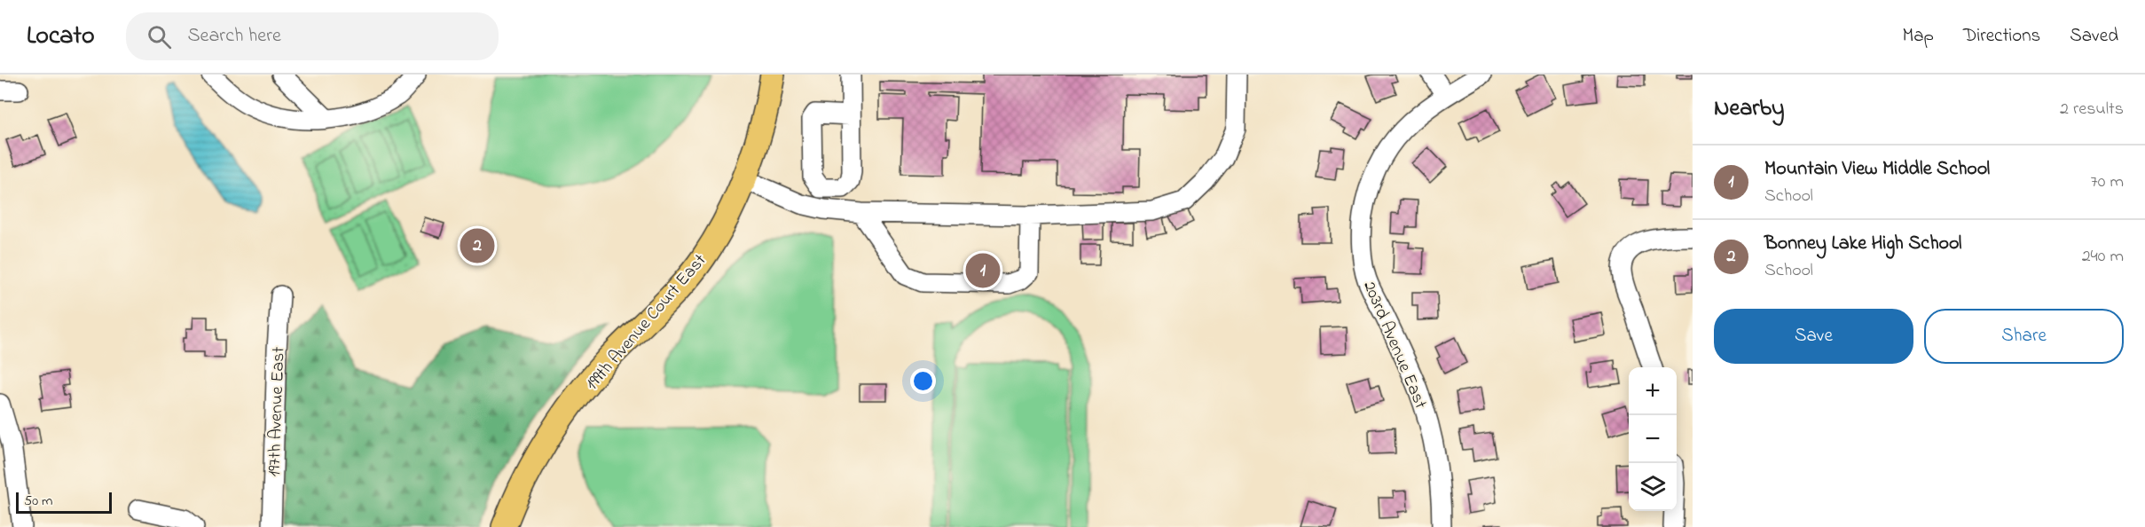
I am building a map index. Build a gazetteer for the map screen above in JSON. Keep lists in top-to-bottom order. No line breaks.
{"streets":{"main road":["199th Avenue Court East"],"street":["203rd Avenue East","197th Avenue East"]},"scale_bar":"50 m","page":{"header":"Locato","search":"Search here","nav":["Map","Directions","Saved"],"heading":["Nearby","2 results"],"list":[{"mark":"1","name":"Mountain View Middle School","note":"School","value":"70 m"},{"mark":"2","name":"Bonney Lake High School","note":"School","value":"240 m"}],"pins":["2","1"],"buttons":["Save","Share"],"map_buttons":["+","−"],"scale":"50 m"}}
